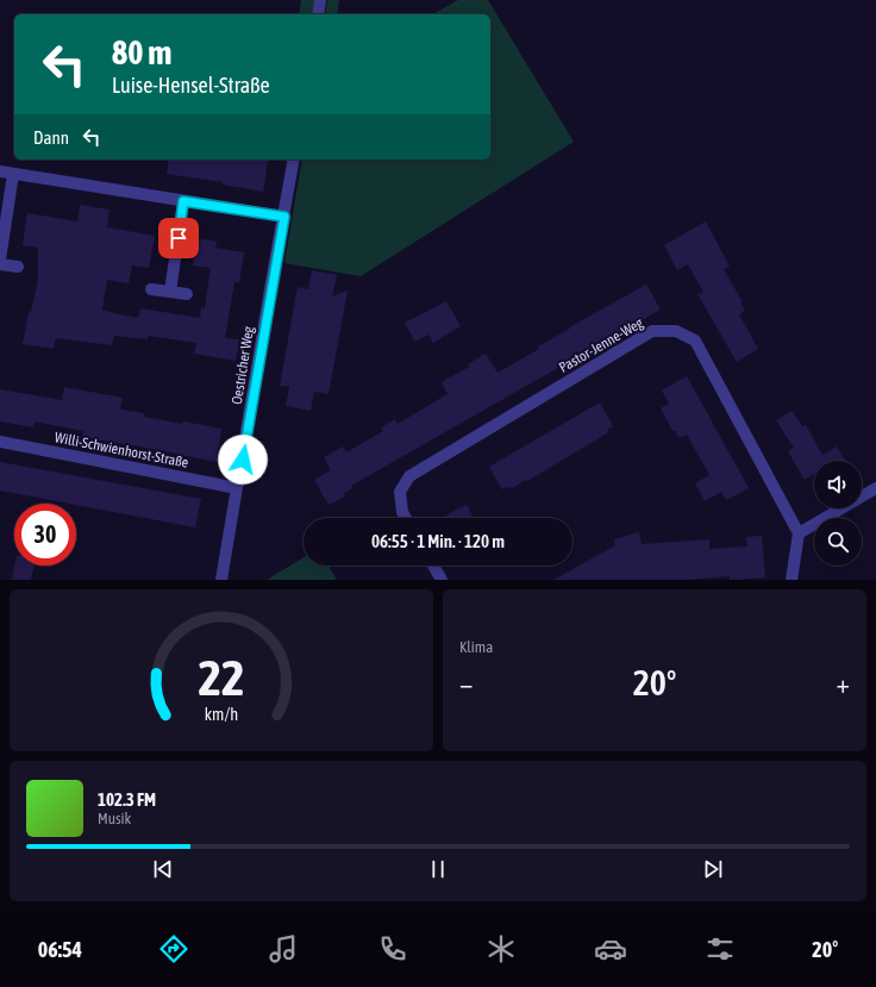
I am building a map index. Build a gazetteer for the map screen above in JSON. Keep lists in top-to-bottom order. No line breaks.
{"streets":{"street":["Pastor-Jenne-Weg","Oestricher Weg","Willi-Schwienhorst-Straße"]},"crossings":[["Oestricher Weg","Willi-Schwienhorst-Straße"]],"page":{"turn":["80 m","Luise-Hensel-Straße"],"then":"Dann","limit":"30","trip":"06:55 · 1 Min. · 120 m","tile":"Klima","heat":["−","20°","+"],"song":["102.3 FM","Musik"],"tabs":["06:54","20°"],"gauge":["22","km/h"]}}
